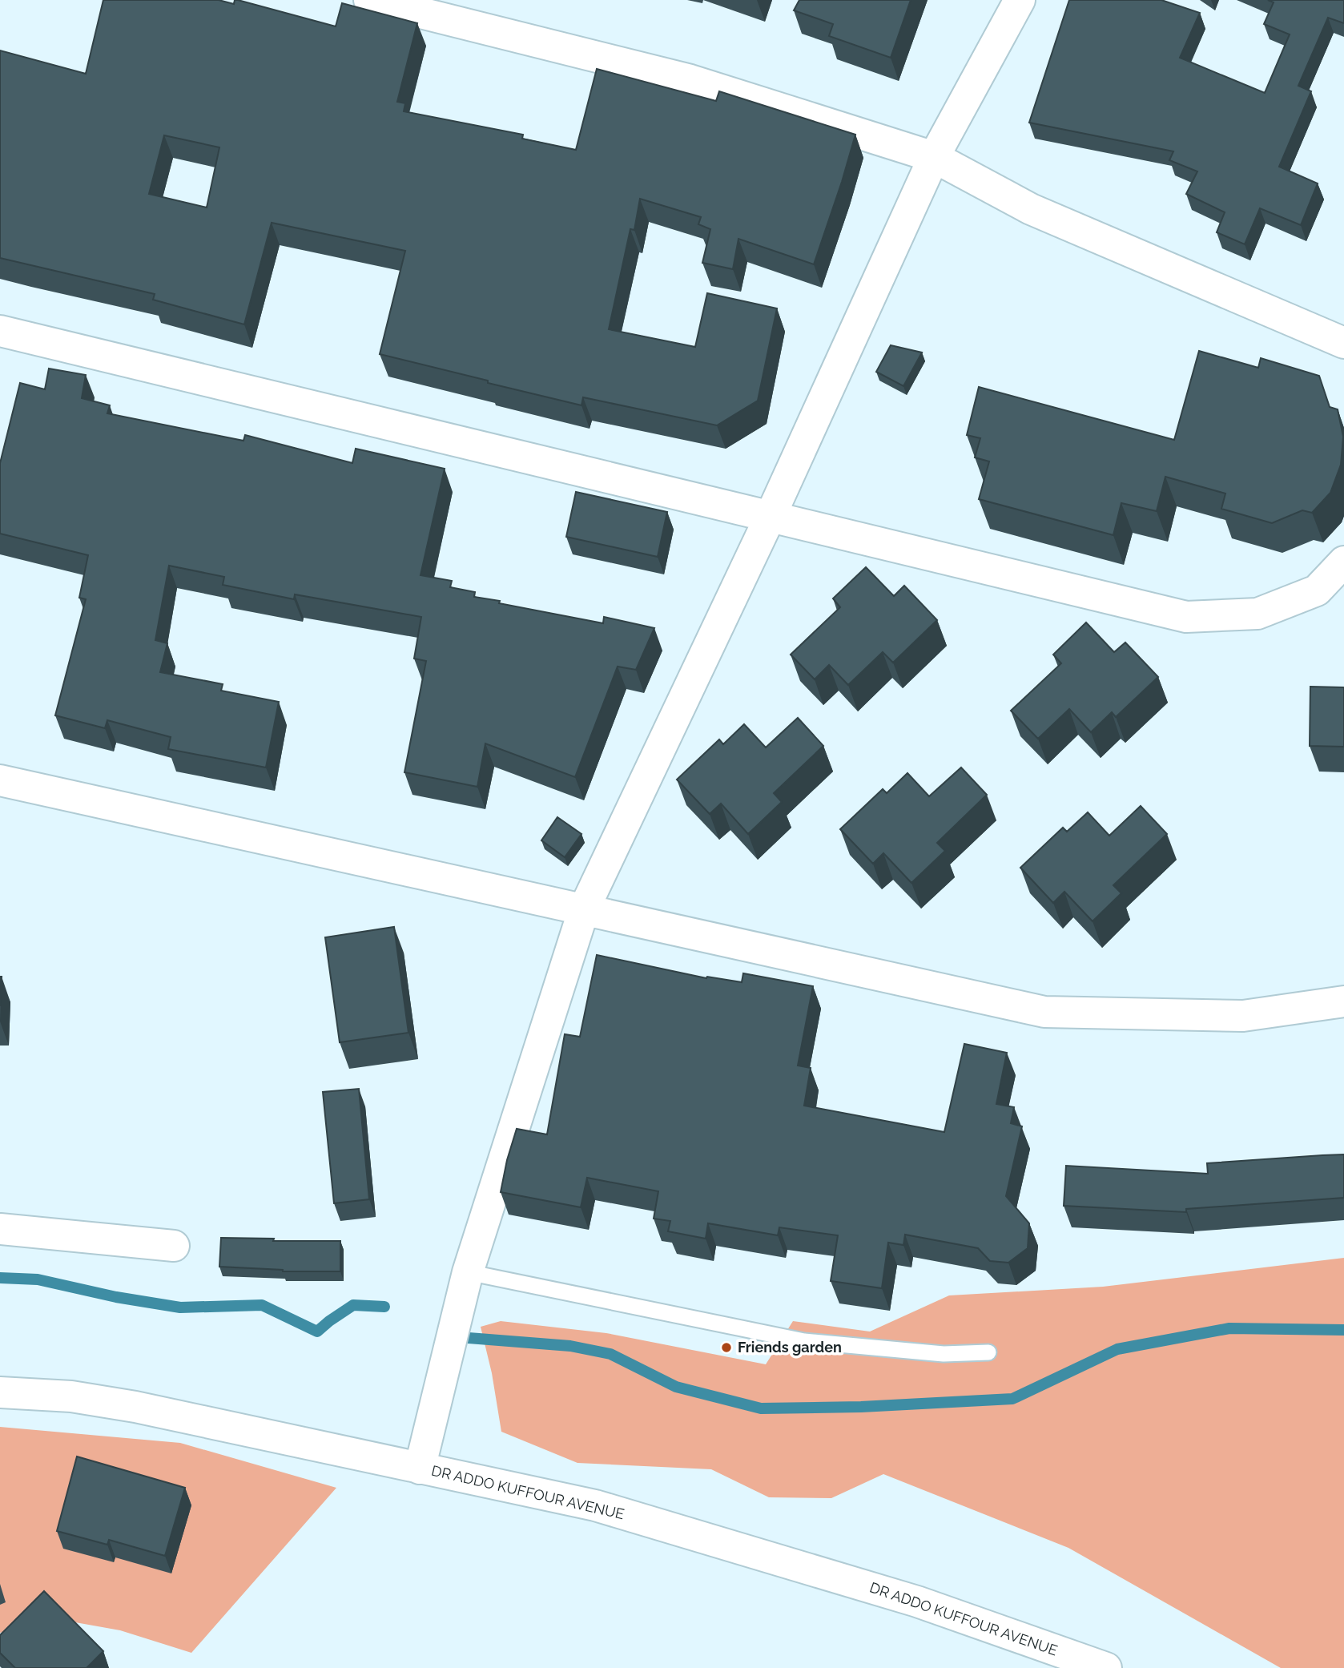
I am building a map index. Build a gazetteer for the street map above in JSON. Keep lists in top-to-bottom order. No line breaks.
{"streets":{"street":["DR ADDO KUFFOUR AVENUE"]},"places":["Friends garden"]}
